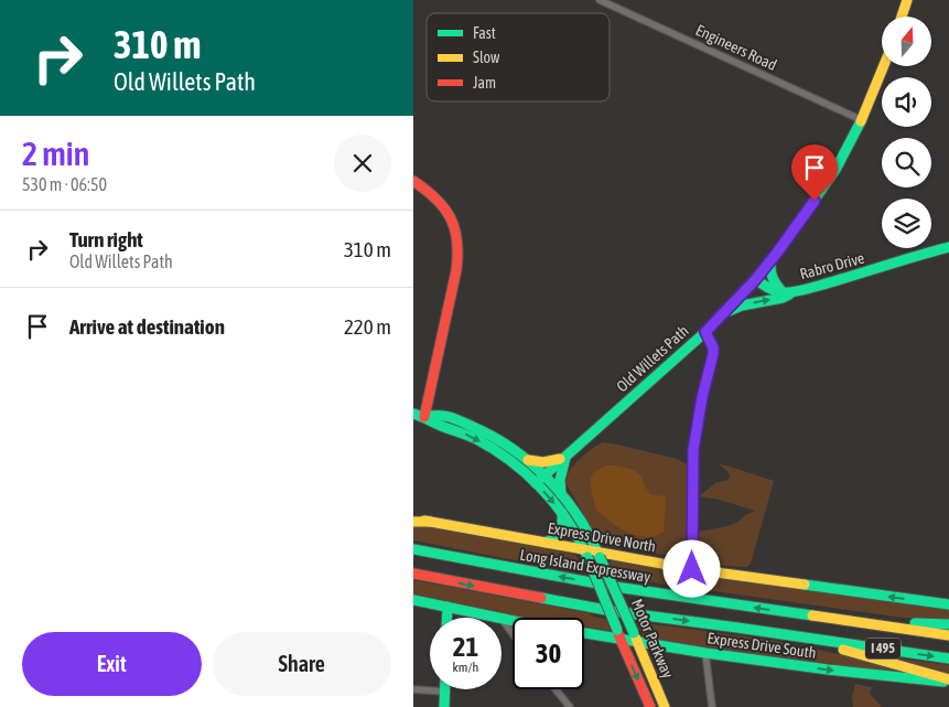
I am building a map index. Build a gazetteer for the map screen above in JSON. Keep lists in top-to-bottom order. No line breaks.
{"streets":{"main road":["Rabro Drive","Old Willets Path","Express Drive North","Long Island Expressway","Motor Parkway","Express Drive South","I 495"],"street":["Engineers Road"]},"crossings":[["Engineers Road","Old Willets Path"],["Rabro Drive","Old Willets Path"],["Old Willets Path","Motor Parkway"],["Express Drive North","Motor Parkway"],["Motor Parkway","Express Drive South"]],"legend":["Fast","Slow","Jam"],"north":"top","page":{"turn":["310 m","Old Willets Path"],"heading":["2 min","530 m · 06:50"],"list":[{"name":"Turn right","note":"Old Willets Path","value":"310 m"},{"name":"Arrive at destination","value":"220 m"}],"speed":"21 km/h","limit":"30","buttons":["Exit","Share"]}}
